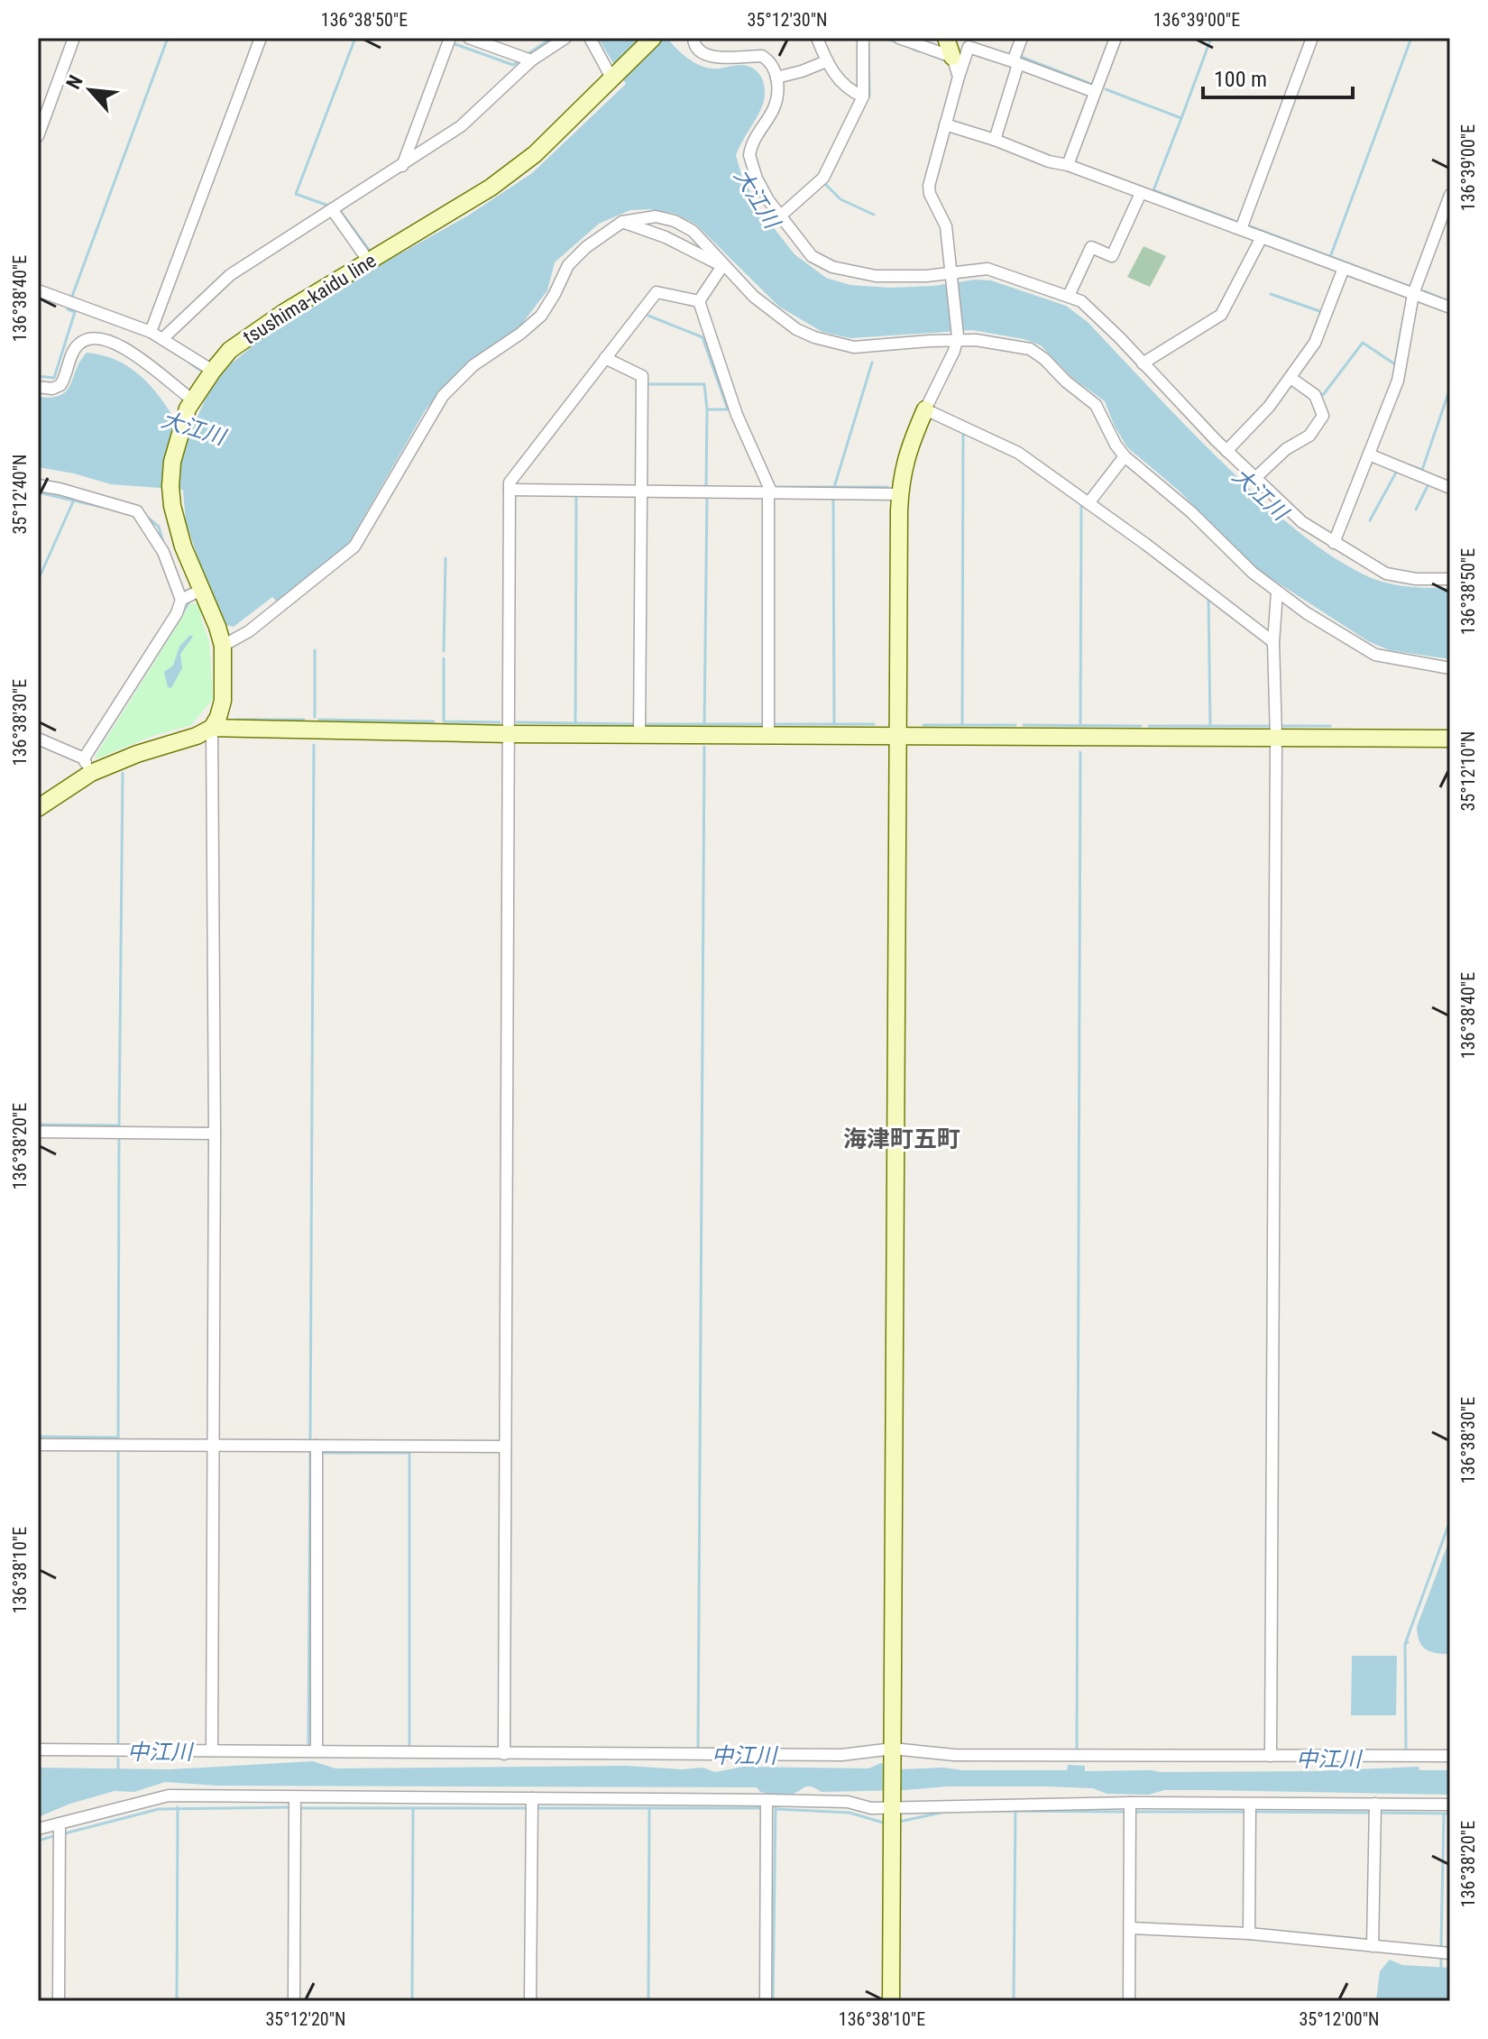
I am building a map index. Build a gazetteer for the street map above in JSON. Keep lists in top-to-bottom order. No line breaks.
{"streets":{"street":["tsushima-kaidu line"]},"districts":["海津町五町"],"water":["大江川","中江川"],"scale_bar":"100 m","north":"top left","coordinates":["136°38'50\"E","35°12'30\"N","136°39'00\"E","136°38'40\"E","35°12'40\"N","136°38'30\"E","35°12'10\"N","136°38'20\"E","136°38'10\"E","35°12'20\"N","35°12'00\"N"]}
